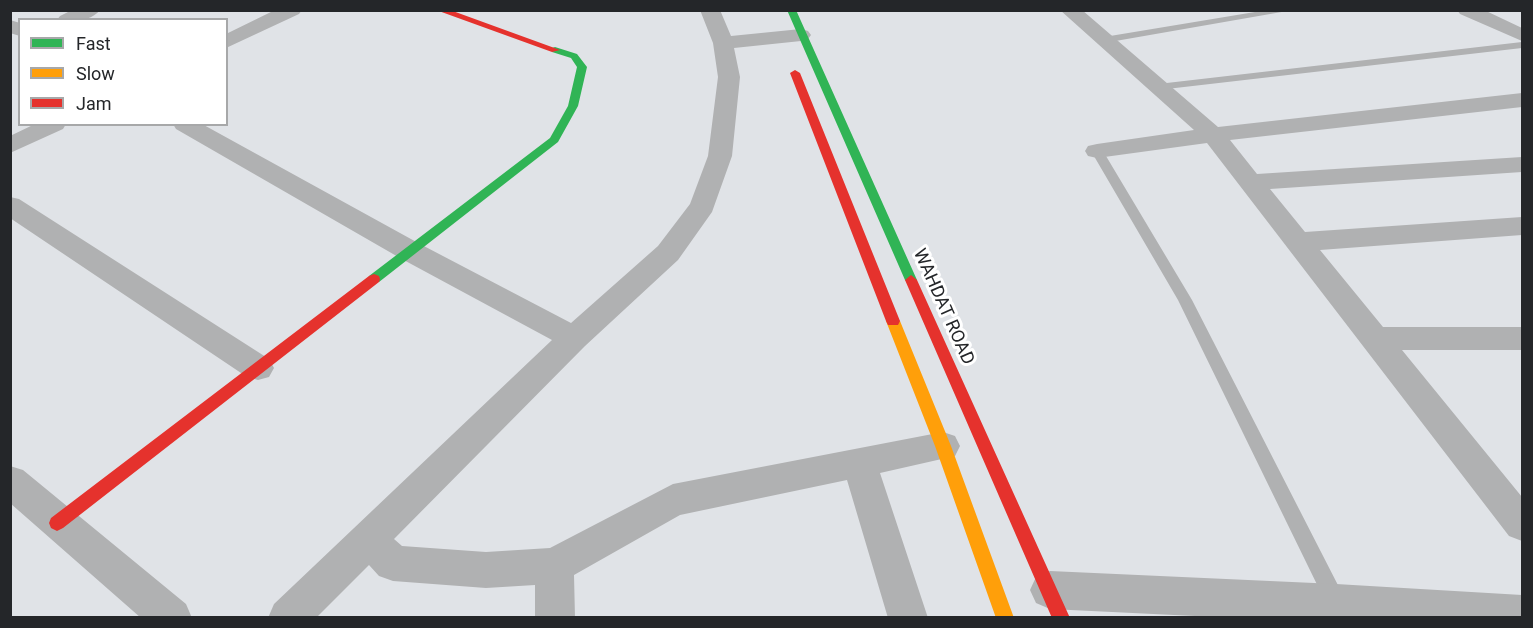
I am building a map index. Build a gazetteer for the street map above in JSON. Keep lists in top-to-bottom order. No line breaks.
{"streets":{"main road":["WAHDAT ROAD"]},"legend":["Fast","Slow","Jam"]}
